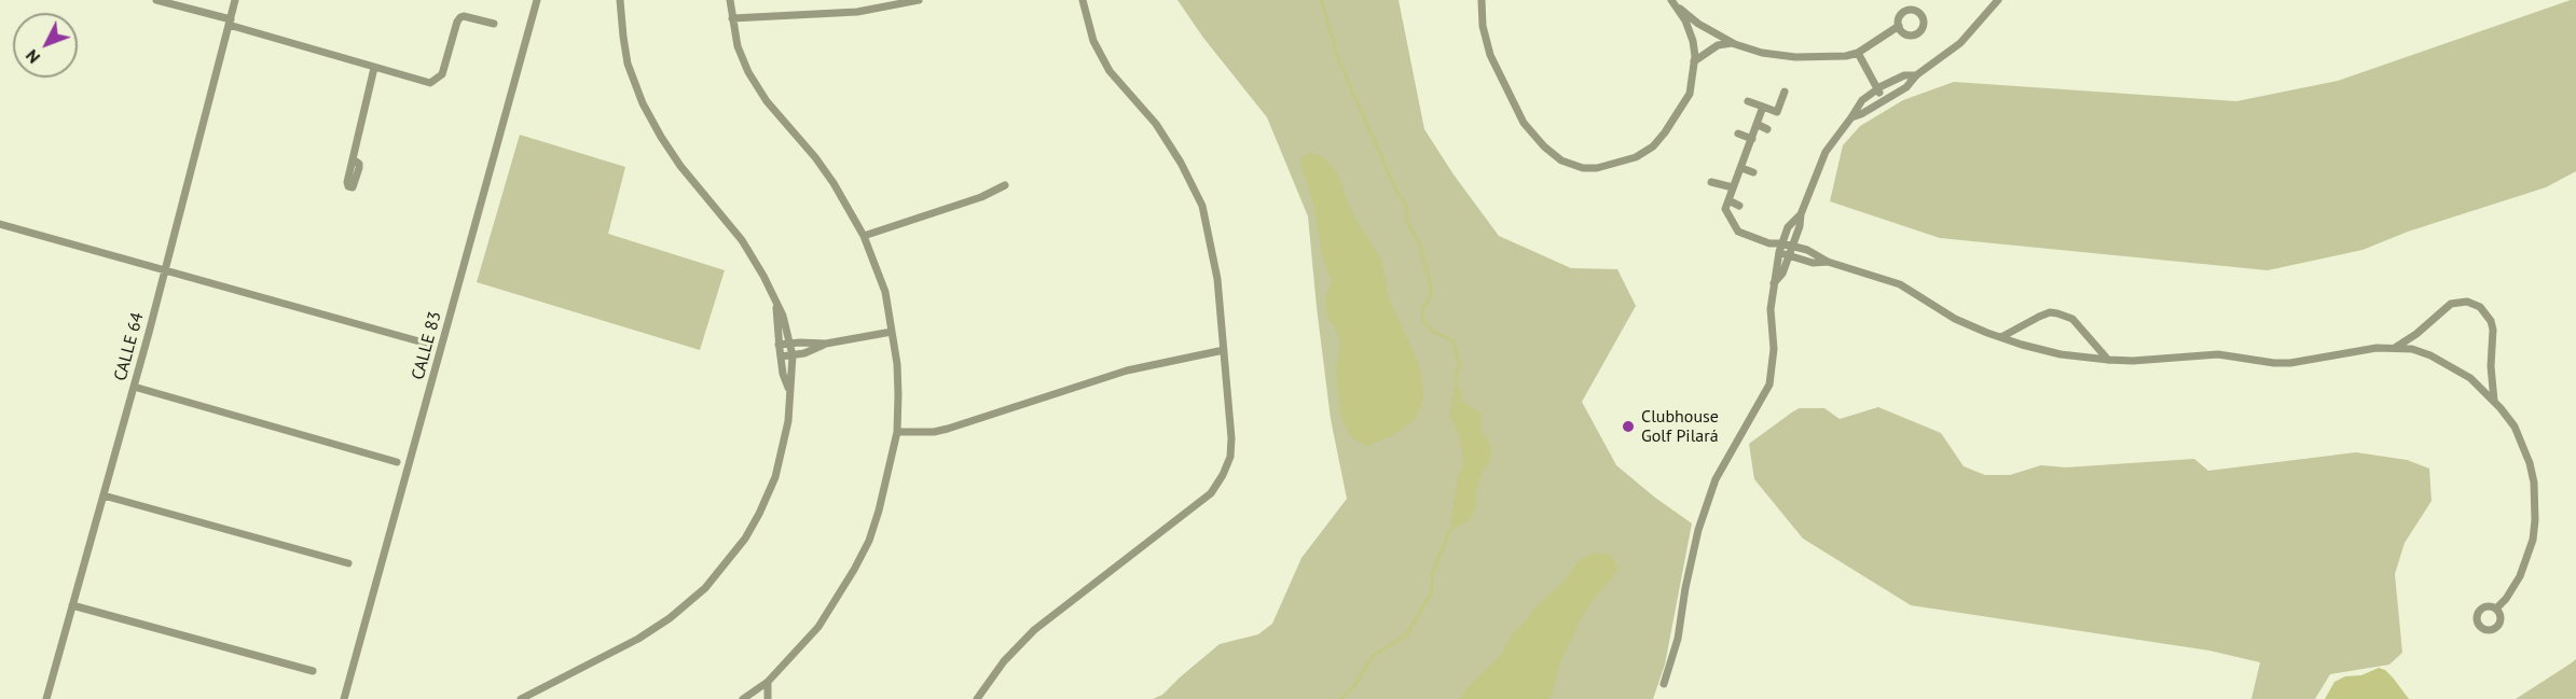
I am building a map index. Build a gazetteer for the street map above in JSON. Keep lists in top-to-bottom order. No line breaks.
{"streets":{"street":["CALLE 83","CALLE 64"]},"places":["Clubhouse Golf Pilará"],"north":"bottom left"}
